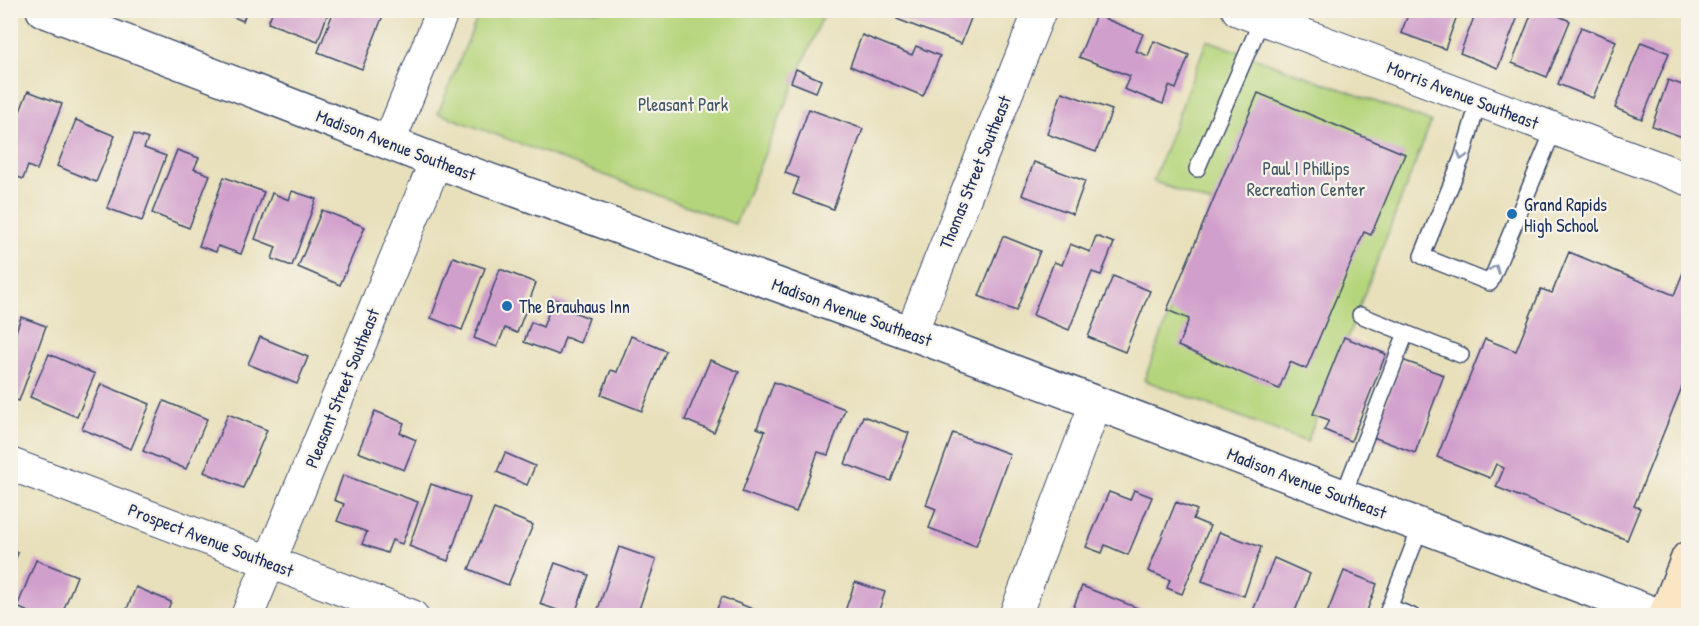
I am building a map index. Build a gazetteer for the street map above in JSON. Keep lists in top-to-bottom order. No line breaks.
{"streets":{"street":["Morris Avenue Southeast","Madison Avenue Southeast","Thomas Street Southeast","Pleasant Street Southeast","Prospect Avenue Southeast"]},"crossings":[["Madison Avenue Southeast","Thomas Street Southeast"],["Madison Avenue Southeast","Pleasant Street Southeast"],["Pleasant Street Southeast","Prospect Avenue Southeast"]],"parks":["Pleasant Park","Paul I Phillips Recreation Center"],"places":["Grand Rapids High School","The Brauhaus Inn"]}
